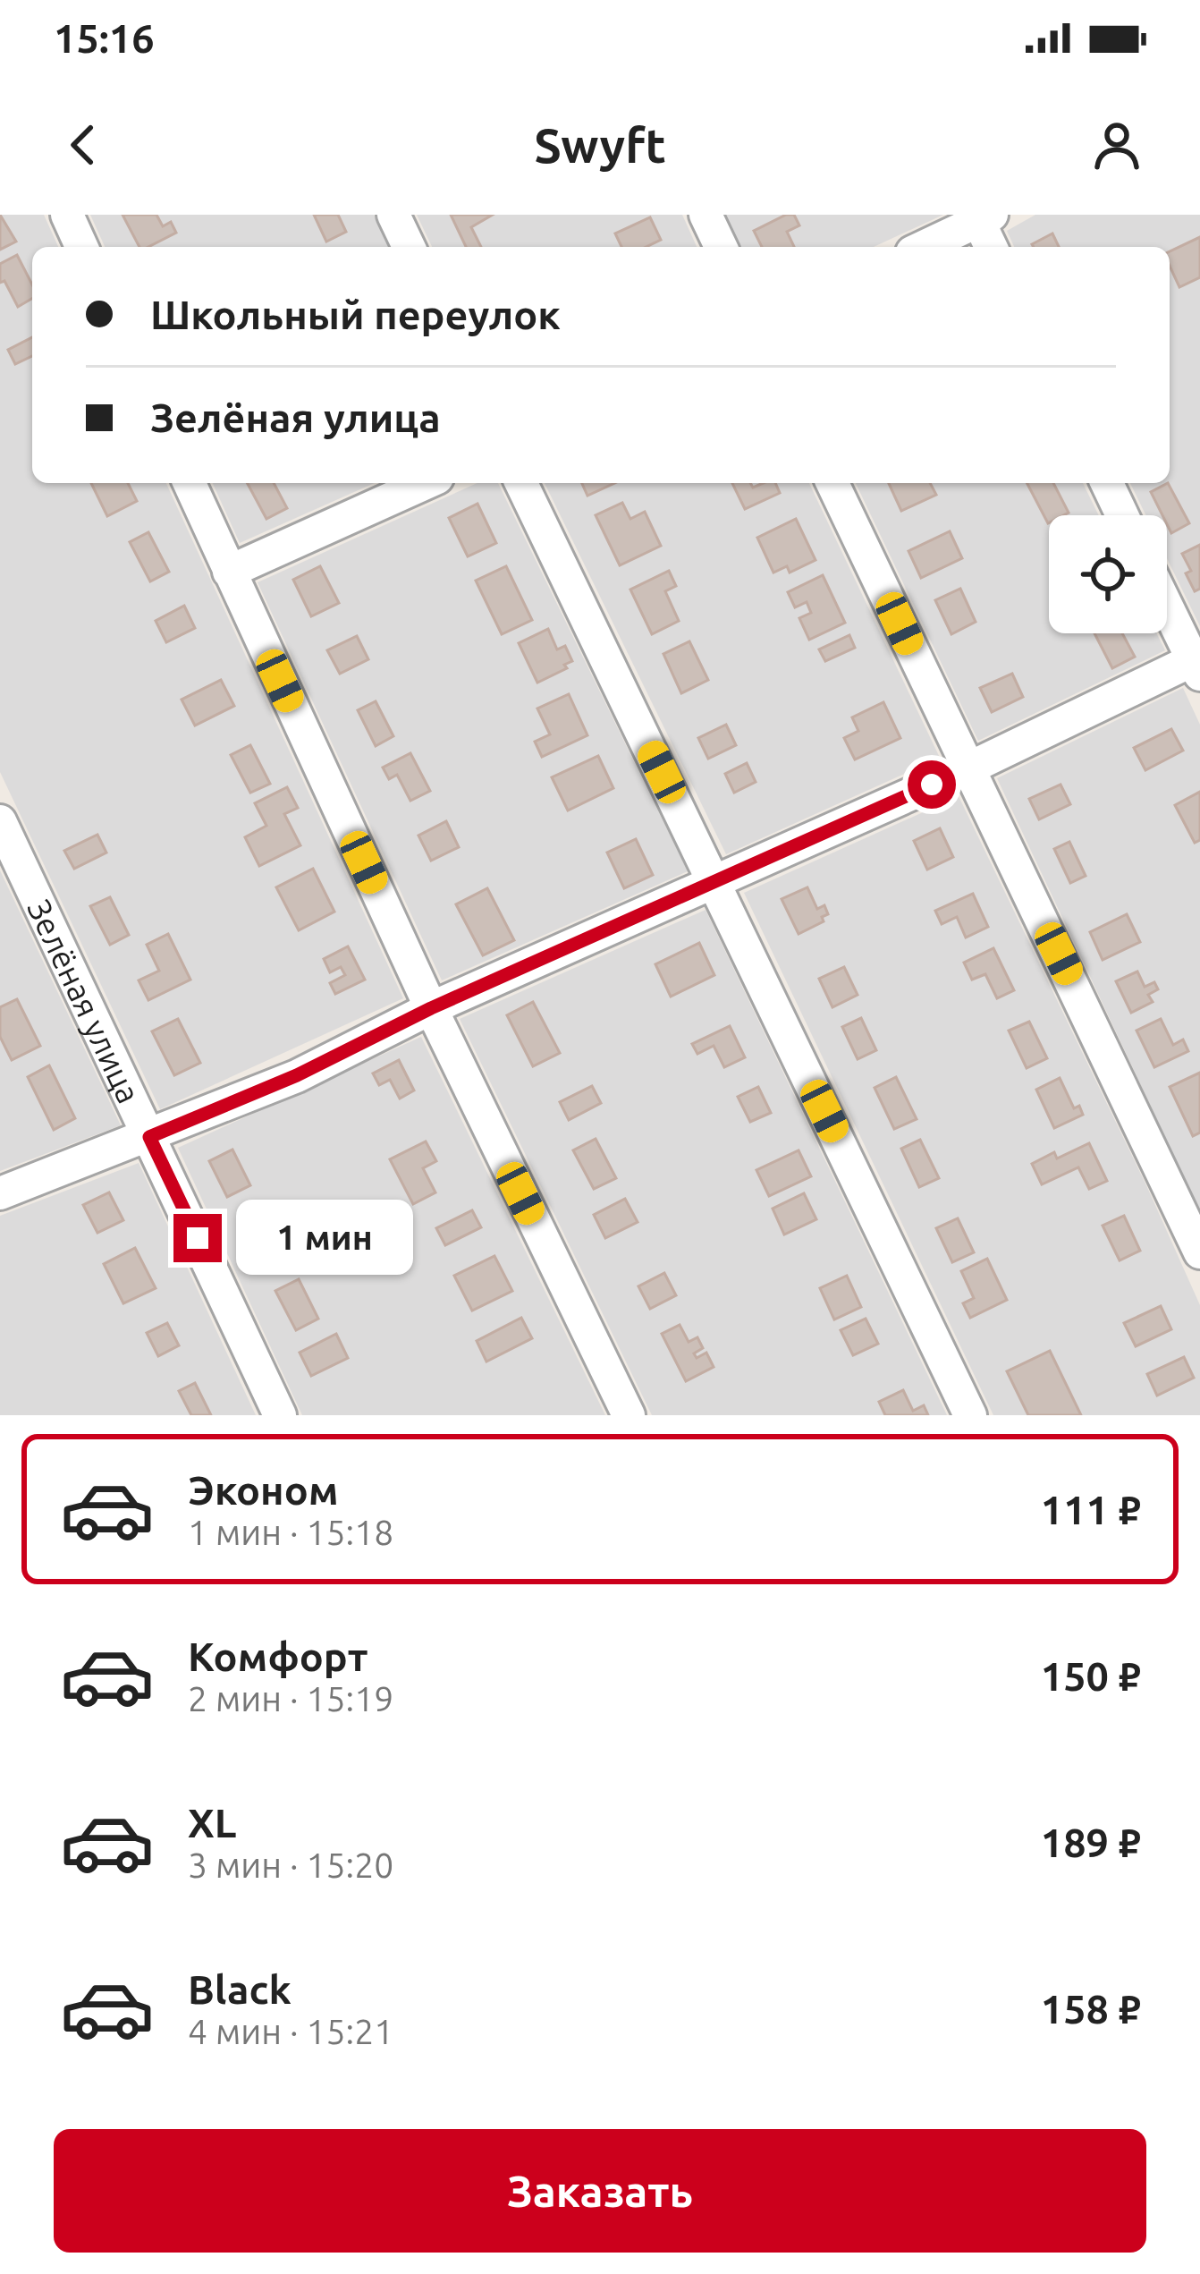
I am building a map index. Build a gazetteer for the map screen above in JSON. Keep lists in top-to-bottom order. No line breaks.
{"streets":{"street":["Зелёная улица"]},"page":{"status":"15:16","header":"Swyft","banner":["Школьный переулок","Зелёная улица"],"bubble":"1 мин","list":[{"name":"Эконом","note":"1 мин · 15:18","value":"111 ₽"},{"name":"Комфорт","note":"2 мин · 15:19","value":"150 ₽"},{"name":"XL","note":"3 мин · 15:20","value":"189 ₽"},{"name":"Black","note":"4 мин · 15:21","value":"158 ₽"}],"buttons":"Заказать"}}
